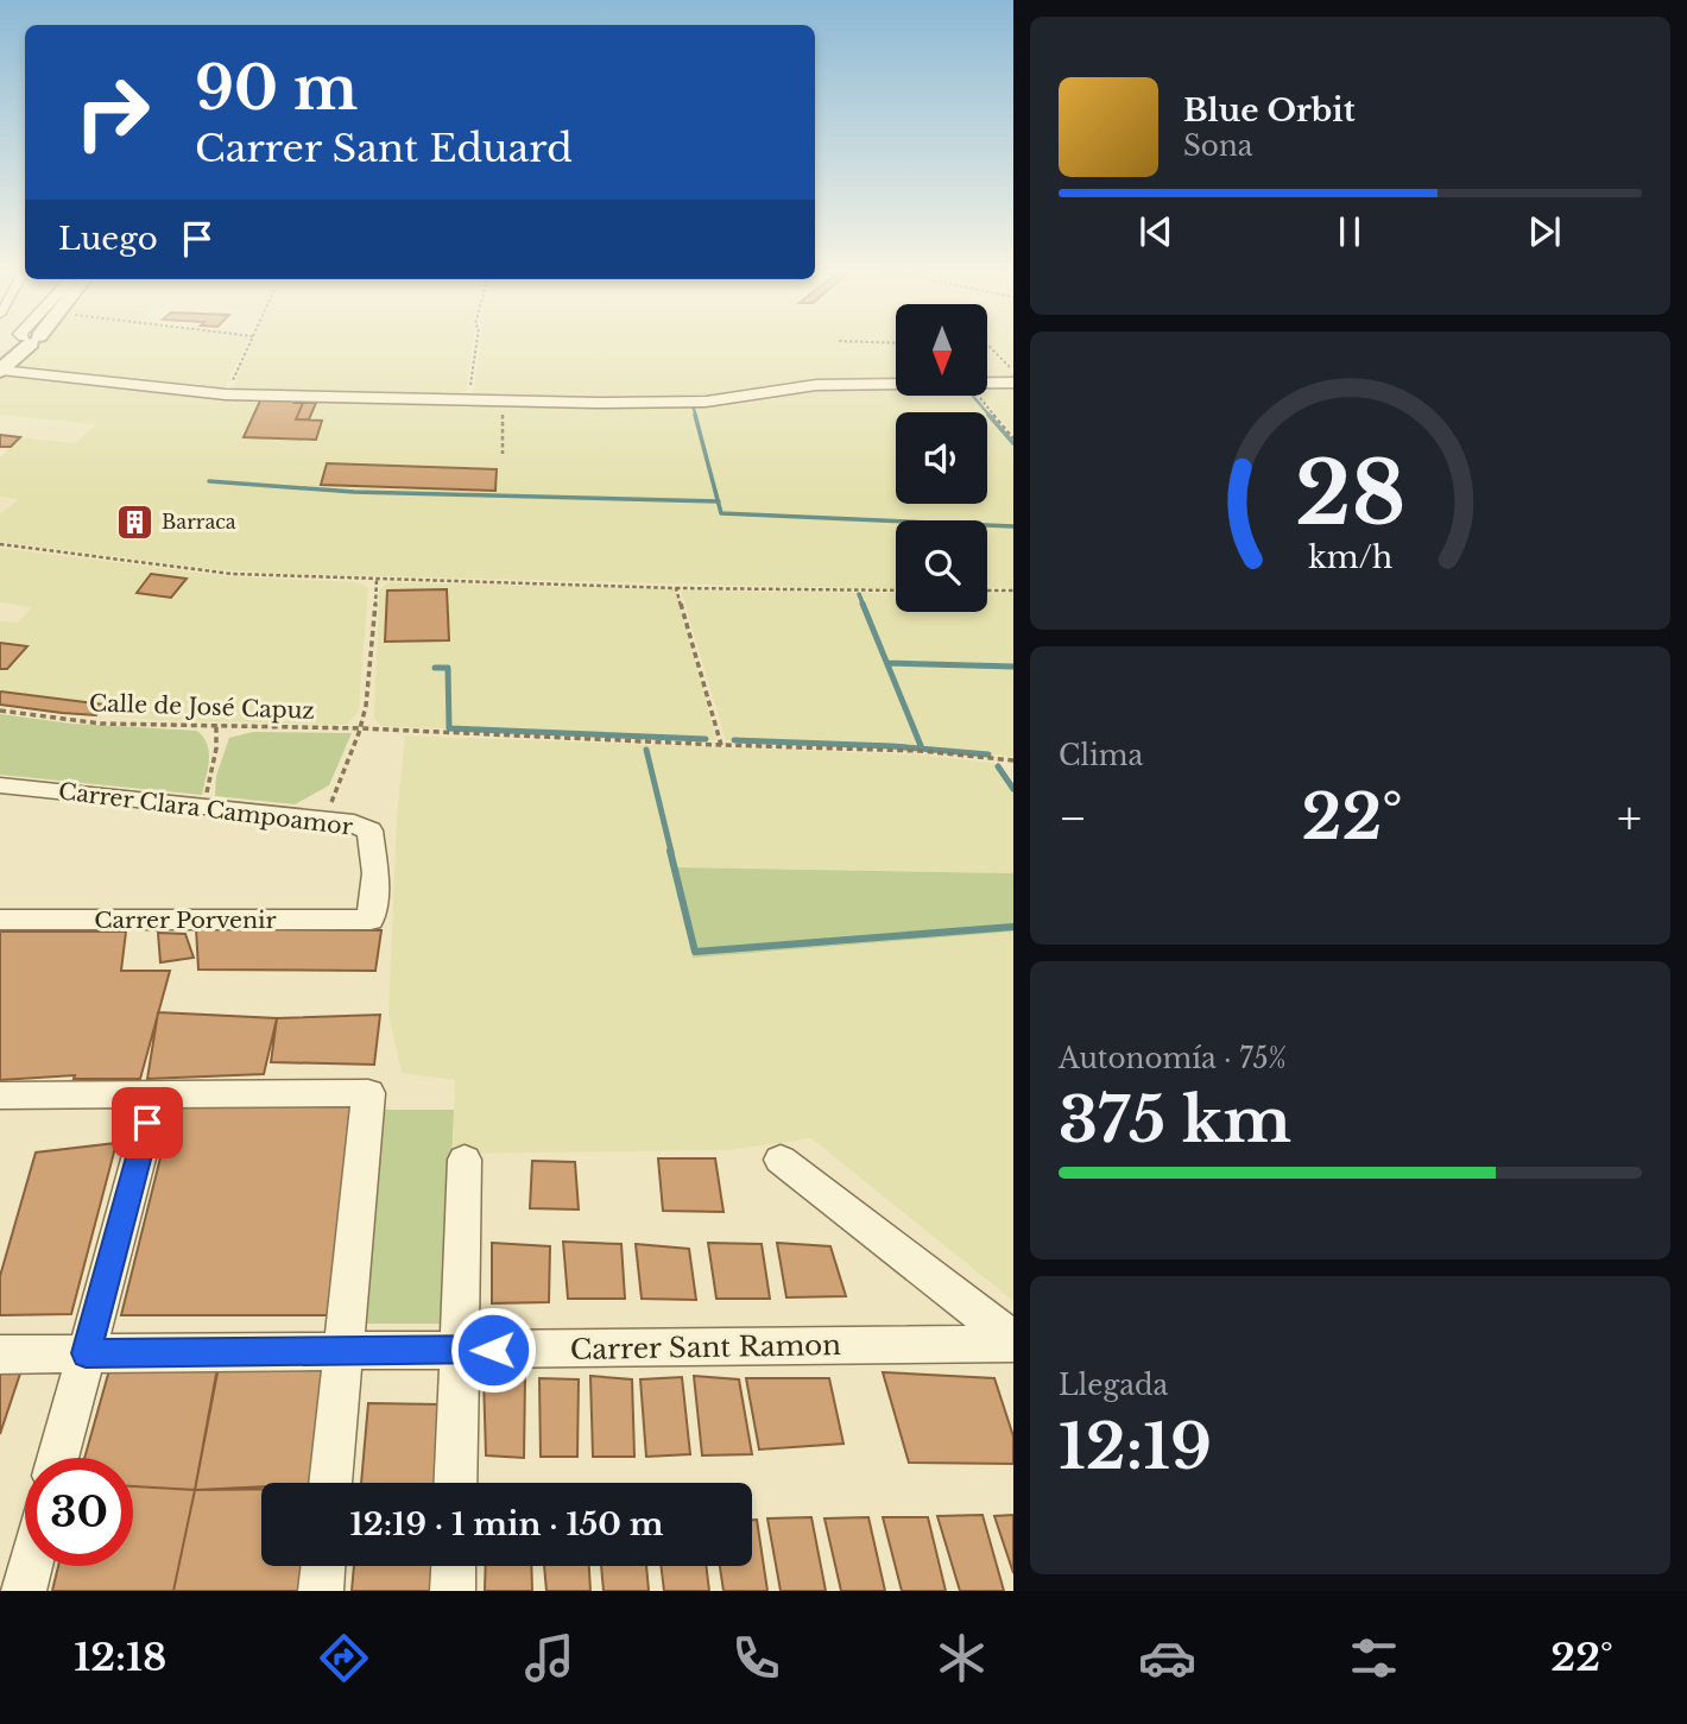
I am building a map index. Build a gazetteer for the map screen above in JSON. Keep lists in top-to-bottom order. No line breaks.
{"streets":{"street":["Carrer Clara Campoamor","Carrer Porvenir","Carrer Sant Ramon"],"path":["Calle de José Capuz"]},"crossings":[["Carrer Clara Campoamor","Carrer Porvenir"]],"places":{"building":["Barraca"]},"north":"bottom","page":{"turn":["90 m","Carrer Sant Eduard"],"song":["Blue Orbit","Sona"],"then":"Luego","tile":["Clima",["Autonomía · 75%","375 km"],["Llegada","12:19"]],"heat":["−","22°","+"],"limit":"30","trip":"12:19 · 1 min · 150 m","tabs":["12:18","22°"],"gauge":["28","km/h"]}}
